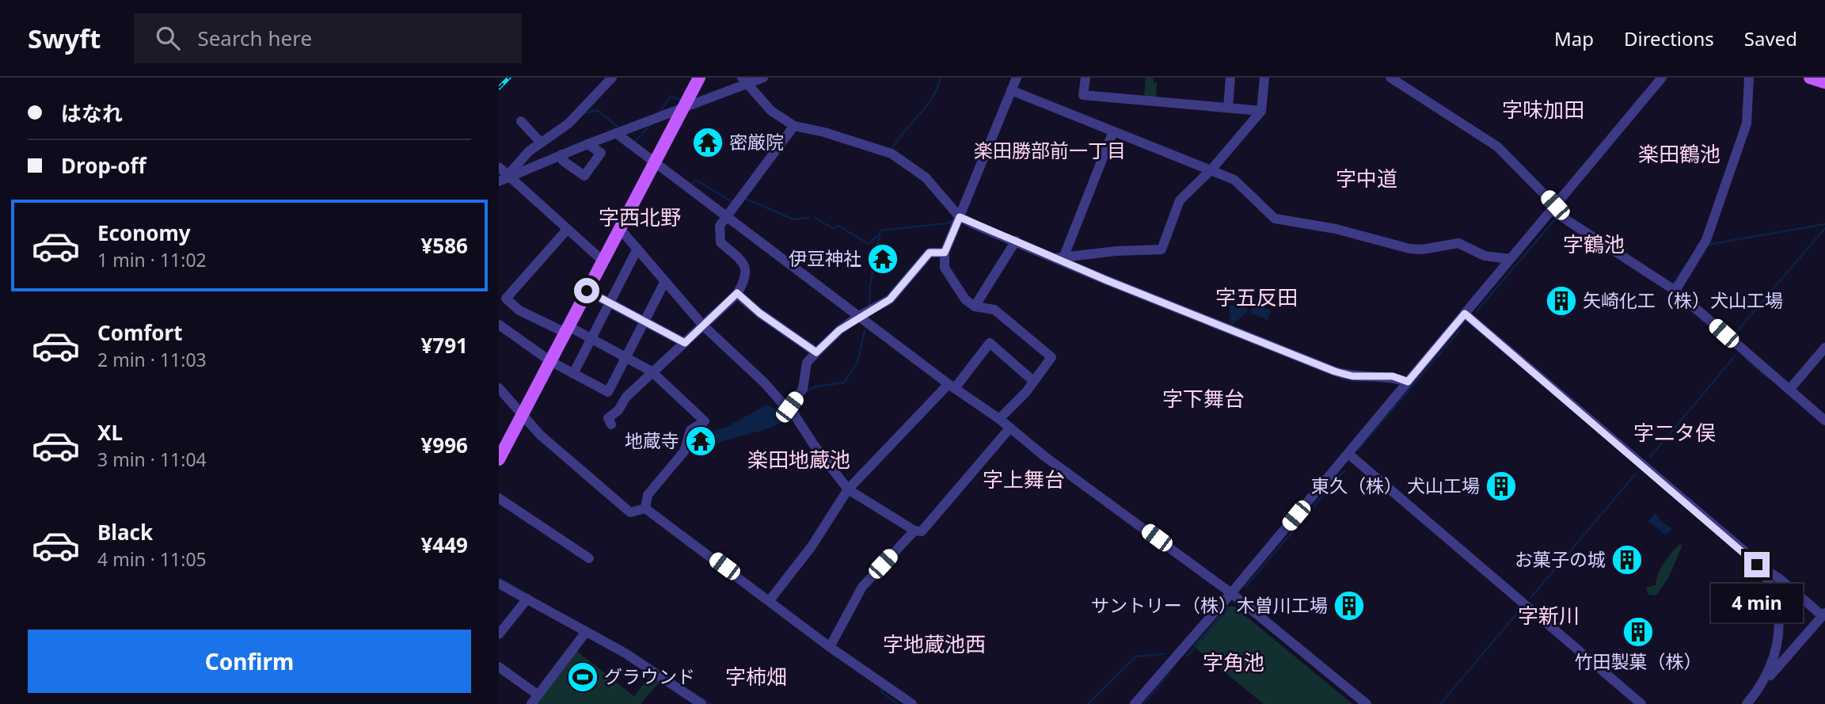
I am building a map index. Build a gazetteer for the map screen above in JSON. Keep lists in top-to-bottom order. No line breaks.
{"districts":["字味加田","楽田勝部前一丁目","楽田鶴池","字中道","字西北野","字鶴池","字五反田","字下舞台","字二タ俣","楽田地蔵池","字上舞台","字新川","字地蔵池西","字角池","字柿畑"],"places":{"temple":["密厳院","伊豆神社","地蔵寺"],"building":["矢崎化工（株）犬山工場","東久（株） 犬山工場","お菓子の城","サントリー（株）木曽川工場","竹田製菓（株）"],"sports":["グラウンド"]},"page":{"header":"Swyft","search":"Search here","nav":["Map","Directions","Saved"],"banner":["はなれ","Drop-off"],"list":[{"name":"Economy","note":"1 min · 11:02","value":"¥586"},{"name":"Comfort","note":"2 min · 11:03","value":"¥791"},{"name":"XL","note":"3 min · 11:04","value":"¥996"},{"name":"Black","note":"4 min · 11:05","value":"¥449"}],"bubble":"4 min","buttons":"Confirm"}}
